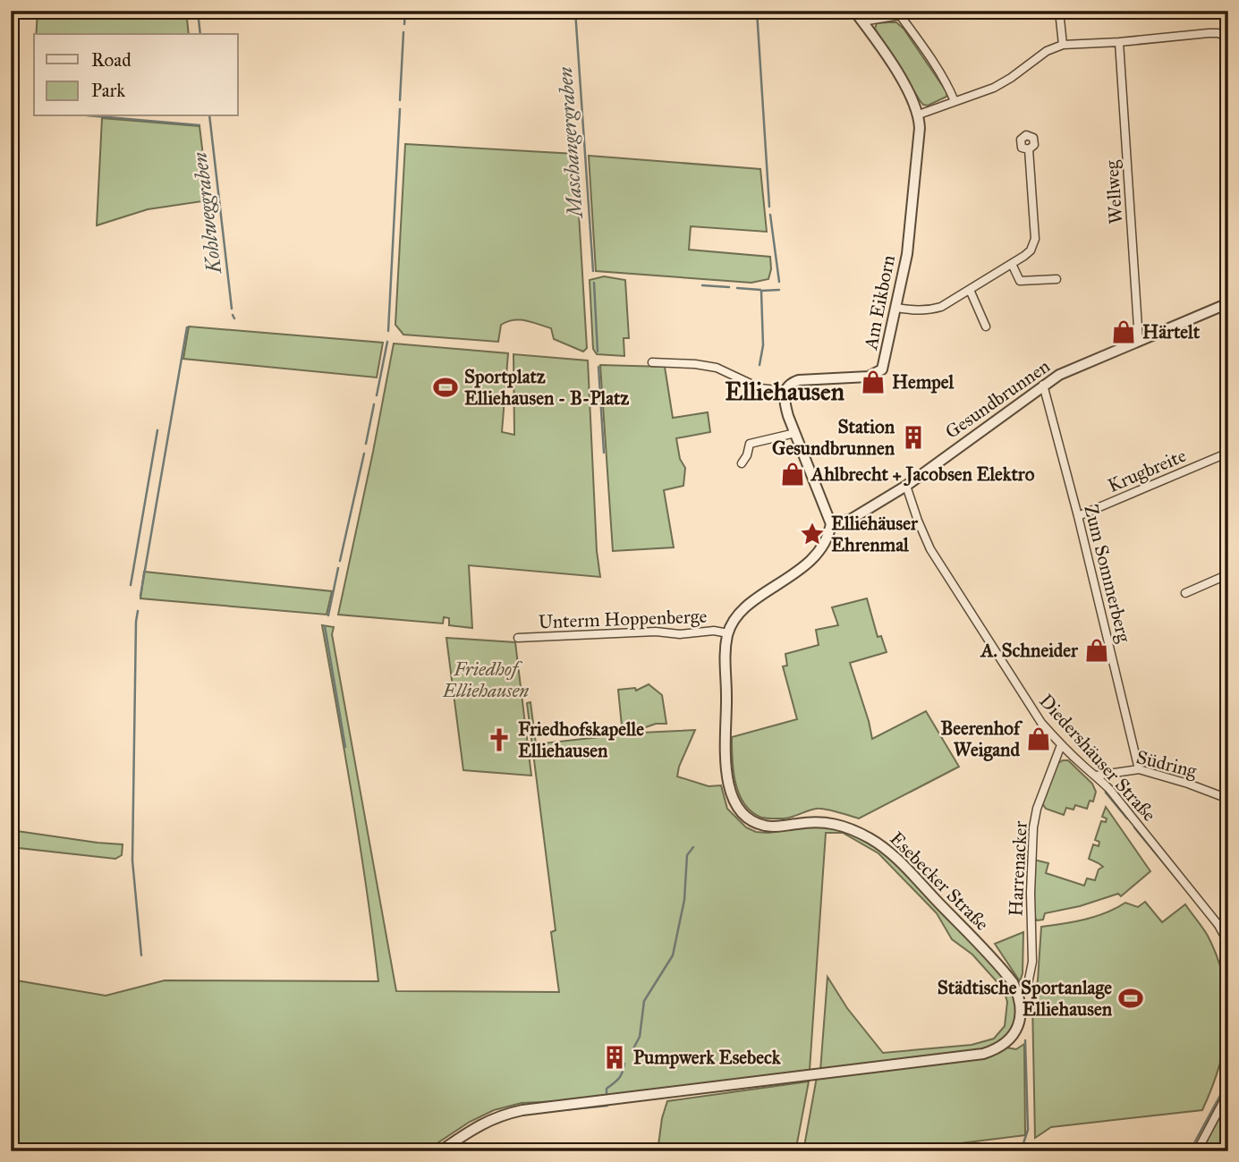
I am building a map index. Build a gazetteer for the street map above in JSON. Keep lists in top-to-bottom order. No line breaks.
{"streets":{"street":["Wellweg","Am Eikborn","Gesundbrunnen","Krugbreite","Zum Sommerberg","Unterm Hoppenberge","Diedershäuser Straße","Südring","Harrenacker","Esebecker Straße"]},"crossings":[["Wellweg","Gesundbrunnen"],["Gesundbrunnen","Zum Sommerberg"],["Gesundbrunnen","Diedershäuser Straße"],["Krugbreite","Zum Sommerberg"],["Zum Sommerberg","Südring"],["Unterm Hoppenberge","Esebecker Straße"],["Diedershäuser Straße","Südring"],["Diedershäuser Straße","Harrenacker"],["Harrenacker","Esebecker Straße"]],"districts":["Elliehausen"],"water":["Maschangergraben","Kohlweggraben"],"parks":["Friedhof Elliehausen"],"places":{"shop":["Härtelt","Hempel","Ahlbrecht + Jacobsen Elektro","A. Schneider","Beerenhof Weigand"],"sports":["Sportplatz Elliehausen - B-Platz","Städtische Sportanlage Elliehausen"],"building":["Station Gesundbrunnen","Pumpwerk Esebeck"],"place":["Elliehäuser Ehrenmal"],"church":["Friedhofskapelle Elliehausen"]},"legend":["Road","Park"]}
